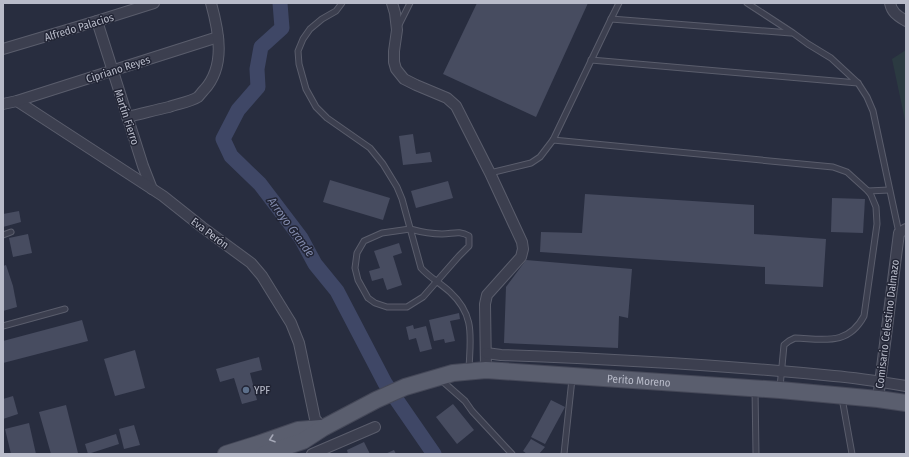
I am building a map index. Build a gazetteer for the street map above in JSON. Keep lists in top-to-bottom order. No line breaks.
{"streets":{"main road":["Perito Moreno"],"street":["Alfredo Palacios","Cipriano Reyes","Martín Fierro","Eva Perón","Comisario Celestino Dalmazo"]},"crossings":[["Alfredo Palacios","Martín Fierro"],["Cipriano Reyes","Martín Fierro"],["Cipriano Reyes","Eva Perón"],["Martín Fierro","Eva Perón"],["Eva Perón","Perito Moreno"],["Comisario Celestino Dalmazo","Perito Moreno"]],"water":["Arroyo Grande"],"places":["YPF"]}
